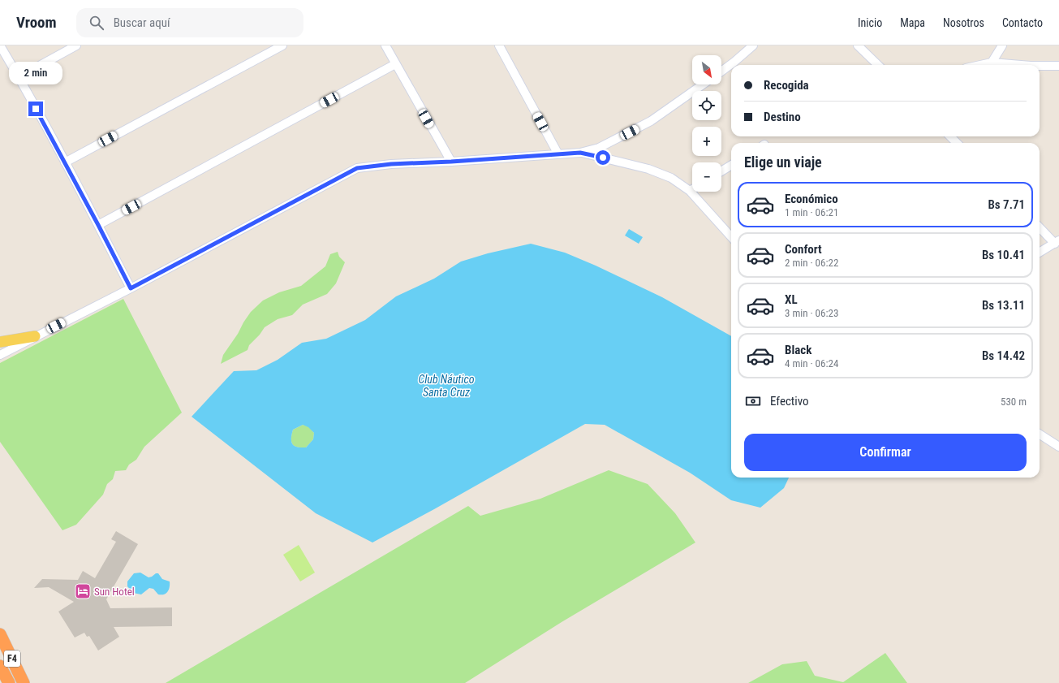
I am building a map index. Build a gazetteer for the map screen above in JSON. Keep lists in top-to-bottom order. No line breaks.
{"streets":{"highway":["F4"]},"water":["Club Náutico Santa Cruz"],"places":{"hotel":["Sun Hotel"]},"north":"bottom right","page":{"header":"Vroom","search":"Buscar aquí","nav":["Inicio","Mapa","Nosotros","Contacto"],"map_buttons":["+","−"],"bubble":"2 min","banner":["Recogida","Destino"],"heading":"Elige un viaje","list":[{"name":"Económico","note":"1 min · 06:21","value":"Bs 7.71"},{"name":"Confort","note":"2 min · 06:22","value":"Bs 10.41"},{"name":"XL","note":"3 min · 06:23","value":"Bs 13.11"},{"name":"Black","note":"4 min · 06:24","value":"Bs 14.42"}],"pay":["Efectivo","530 m"],"buttons":"Confirmar"}}
